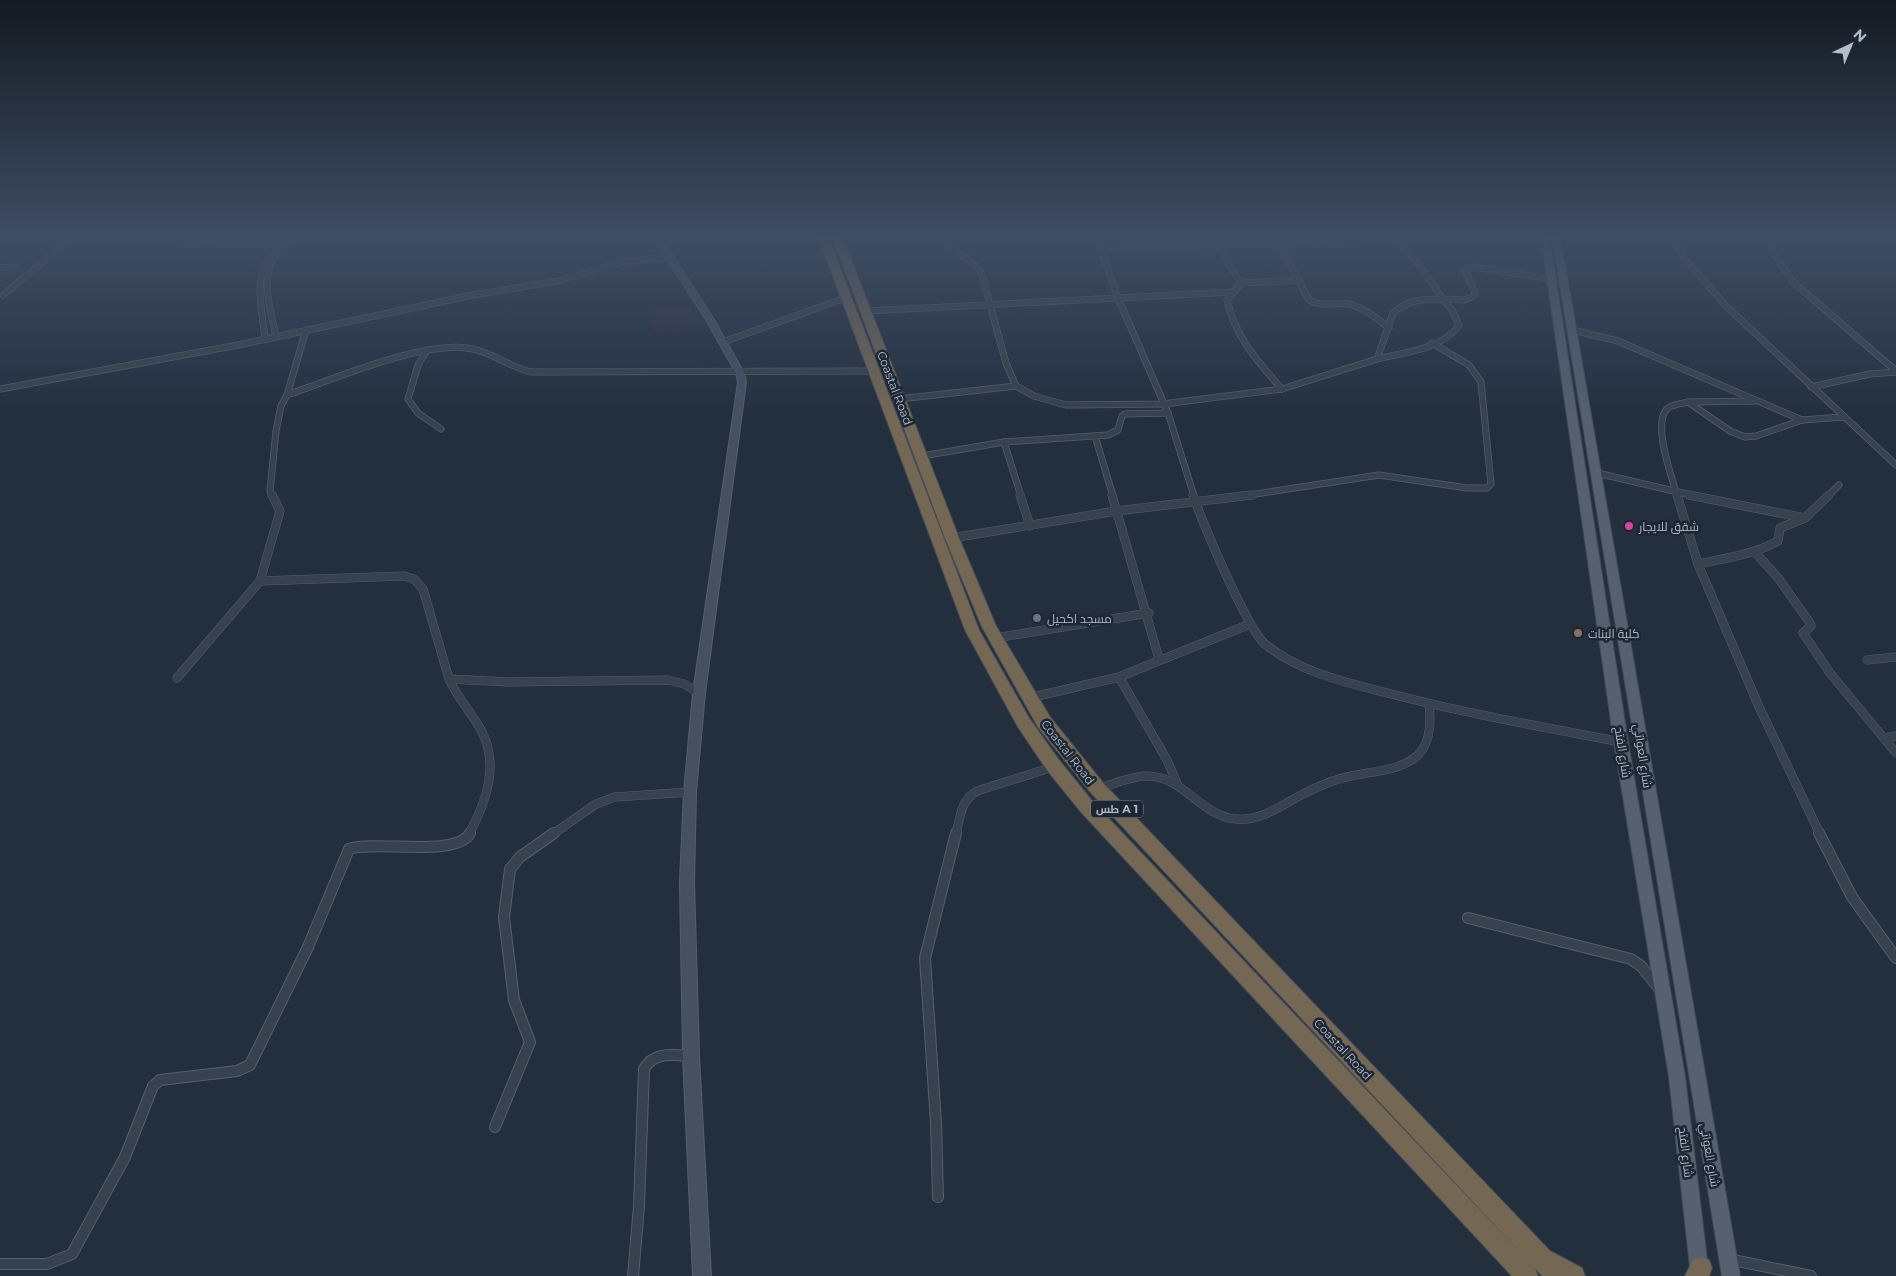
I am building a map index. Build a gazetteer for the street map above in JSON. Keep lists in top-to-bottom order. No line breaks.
{"streets":{"highway":["Coastal Road","طس A 1"],"main road":["شارع الفتح","شارع العواتي"]},"places":["شقق للايجار","مسجد اكحيل","كلية البنات"],"north":"top right"}
